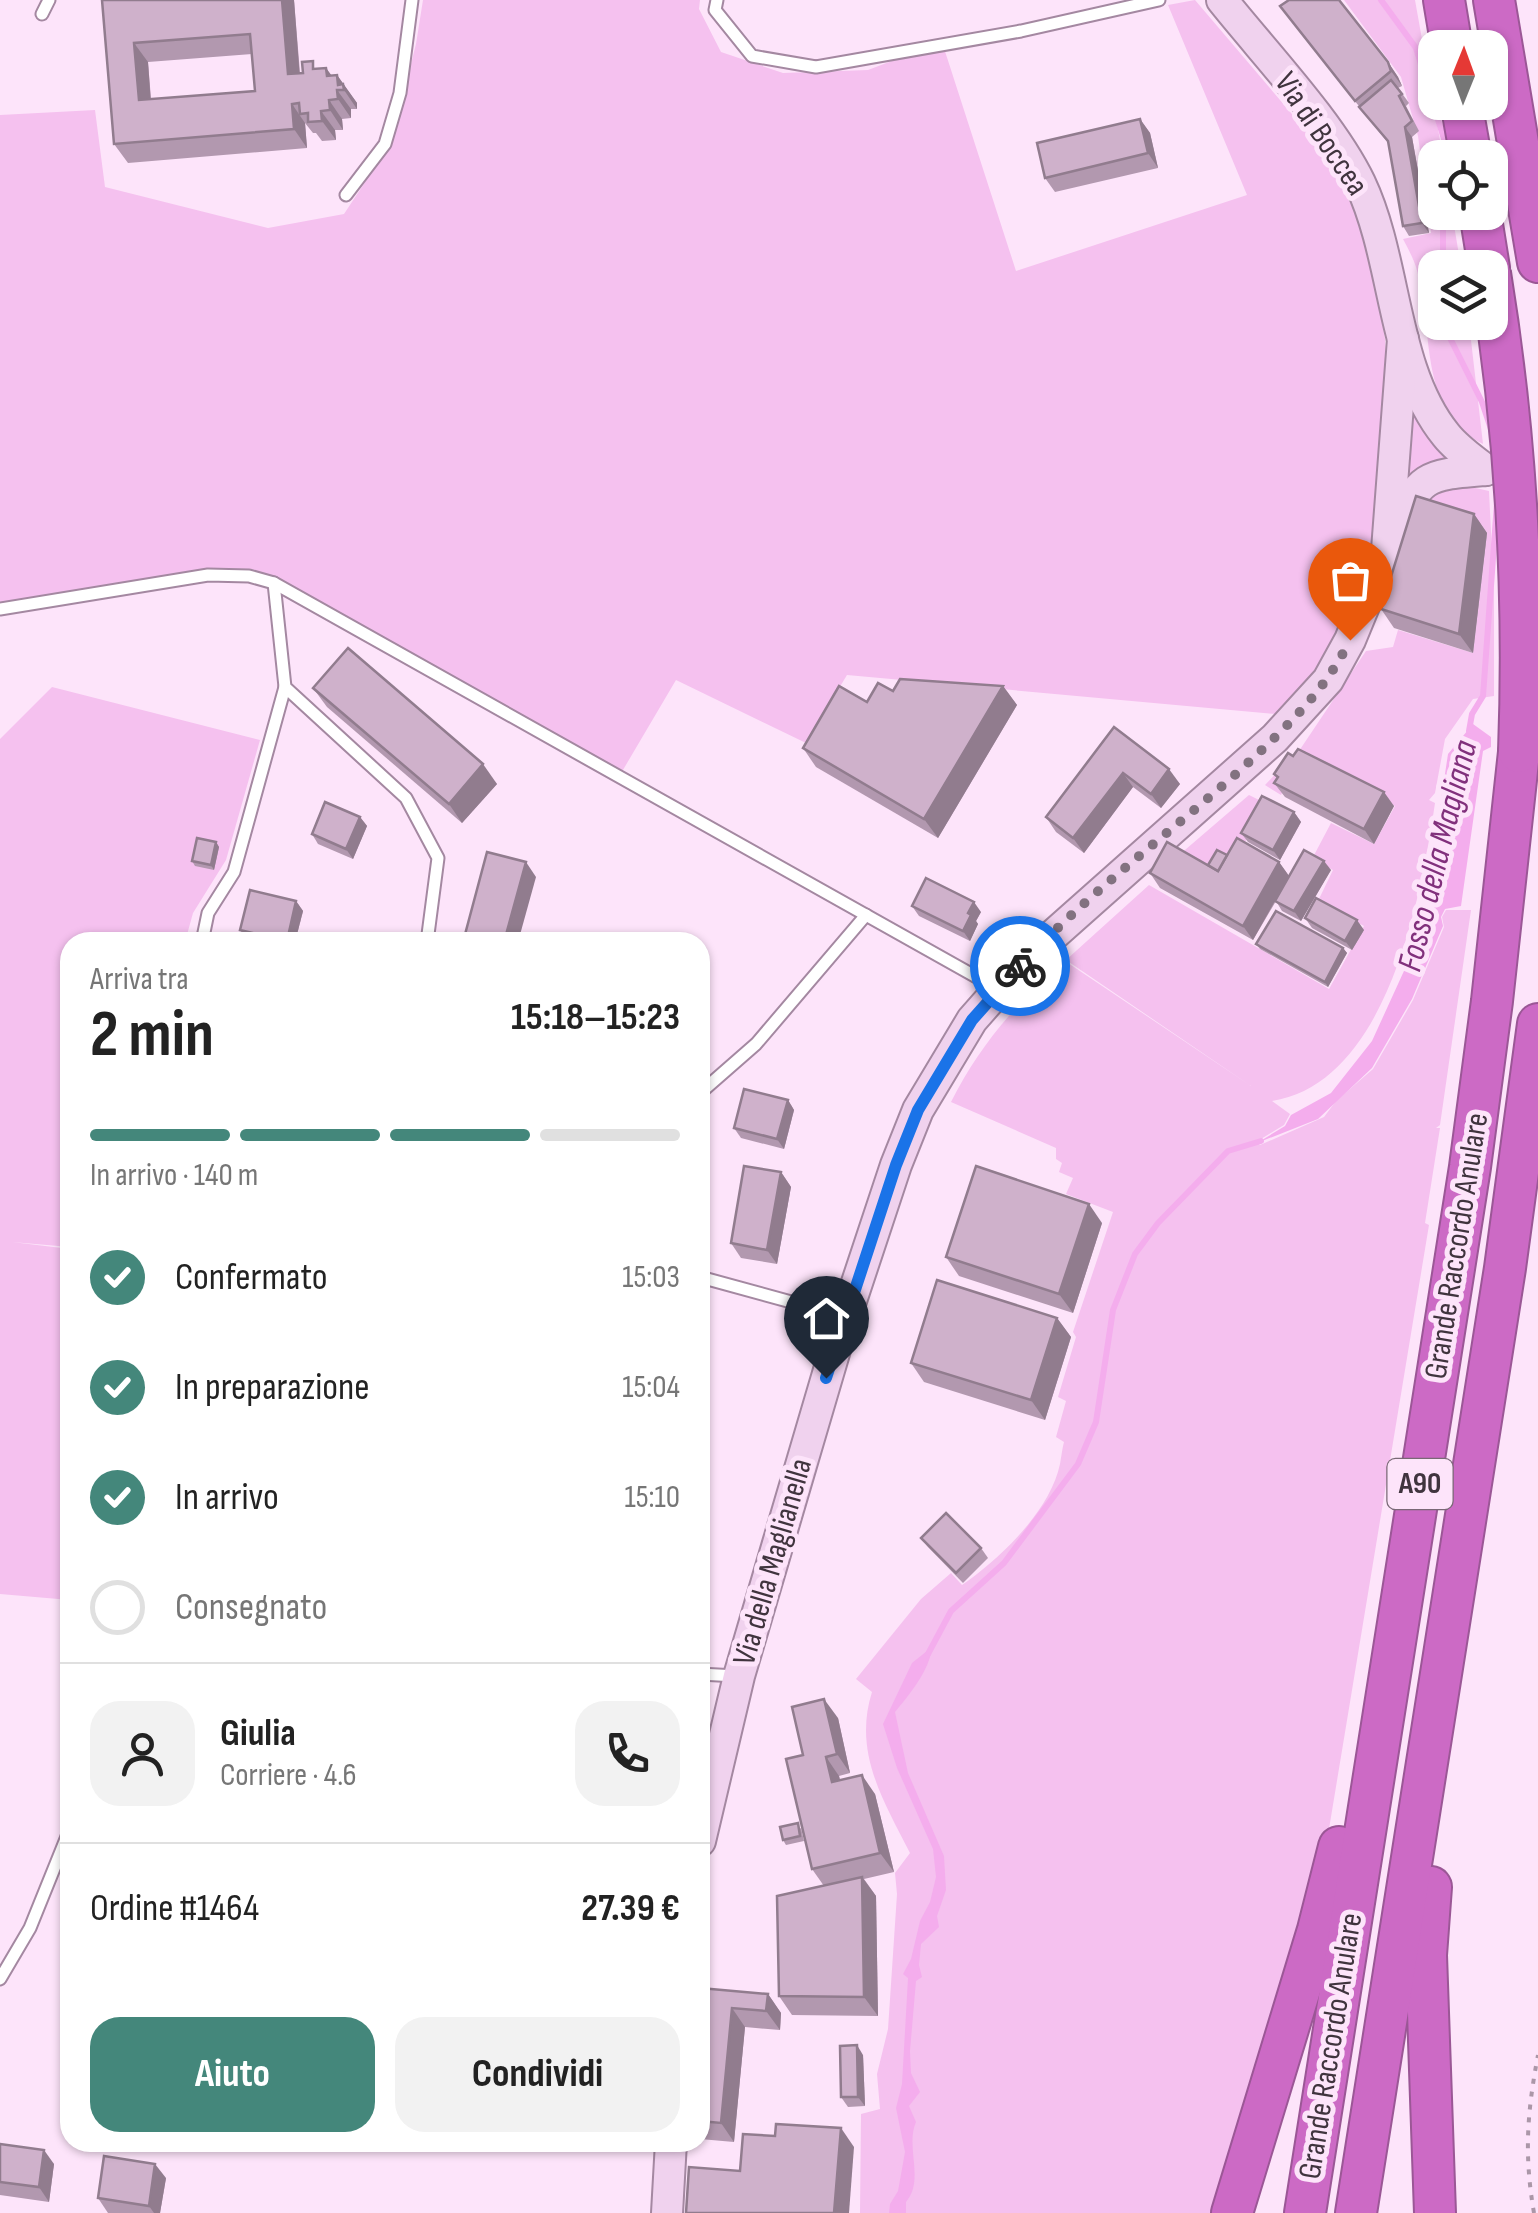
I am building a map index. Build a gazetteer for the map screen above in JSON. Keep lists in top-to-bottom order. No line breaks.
{"streets":{"highway":["Grande Raccordo Anulare","A90"],"main road":["Via di Boccea","Via della Maglianella"]},"crossings":[["Via di Boccea","Via della Maglianella"]],"water":["Fosso della Magliana"],"north":"top","page":{"heading":["2 min","Arriva tra","15:18–15:23"],"panel":["Giulia","Corriere · 4.6","Ordine #1464","27.39 €"],"bar":"In arrivo · 140 m","list":[["Confermato","15:03"],["In preparazione","15:04"],["In arrivo","15:10"],"Consegnato"],"buttons":["Aiuto","Condividi"]}}
